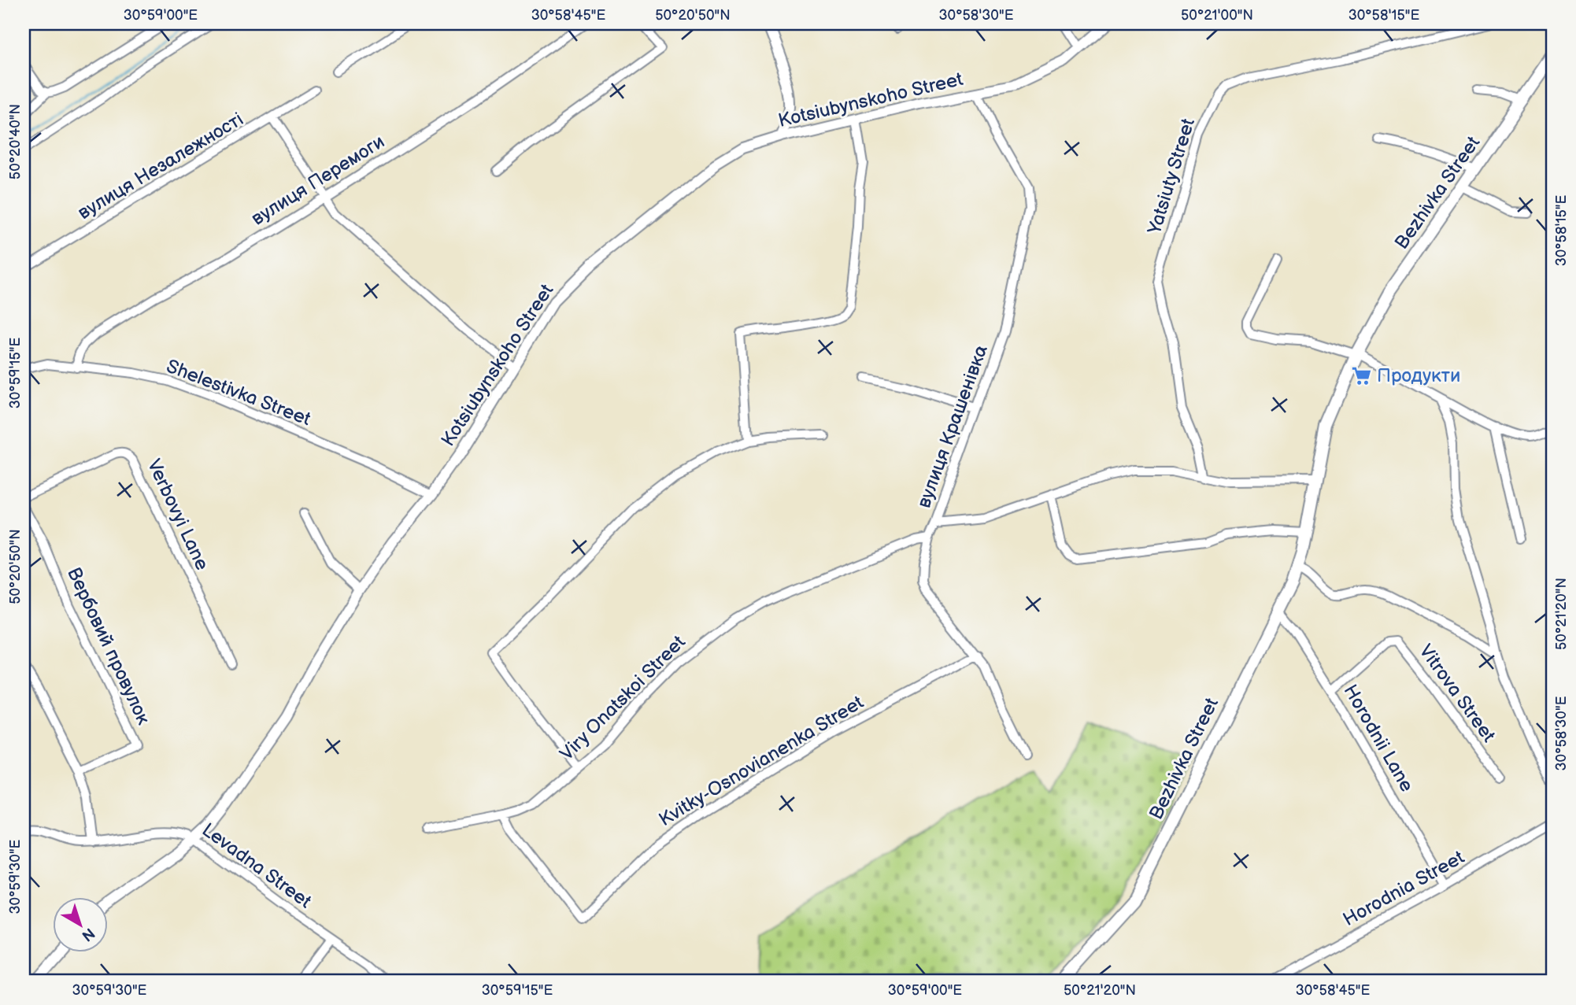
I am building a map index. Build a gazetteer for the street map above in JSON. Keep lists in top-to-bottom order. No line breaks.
{"streets":{"main road":["Bezhivka Street"],"street":["Kotsiubynskoho Street","вулиця Незалежності","Yatsiuty Street","вулиця Перемоги","Shelestivka Street","вулиця Крашенівка","Verbovyi Lane","Вербовий провулок","Vitrova Street","Viry Onatskoi Street","Horodnii Lane","Kvitky-Osnovianenka Street","Levadna Street","Horodnia Street"]},"crossings":[["Kotsiubynskoho Street","Shelestivka Street"],["Kotsiubynskoho Street","вулиця Крашенівка"],["Kotsiubynskoho Street","Levadna Street"],["вулиця Перемоги","Shelestivka Street"],["Bezhivka Street","Horodnii Lane"],["вулиця Крашенівка","Viry Onatskoi Street"],["вулиця Крашенівка","Kvitky-Osnovianenka Street"],["Vitrova Street","Horodnii Lane"],["Viry Onatskoi Street","Kvitky-Osnovianenka Street"],["Horodnii Lane","Horodnia Street"]],"places":{"supermarket":["Продукти"]},"north":"bottom right","coordinates":["30°59'00\"E","30°58'45\"E","50°20'50\"N","30°58'30\"E","50°21'00\"N","30°58'15\"E","50°20'40\"N","30°59'15\"E","50°21'20\"N","30°59'30\"E"]}
